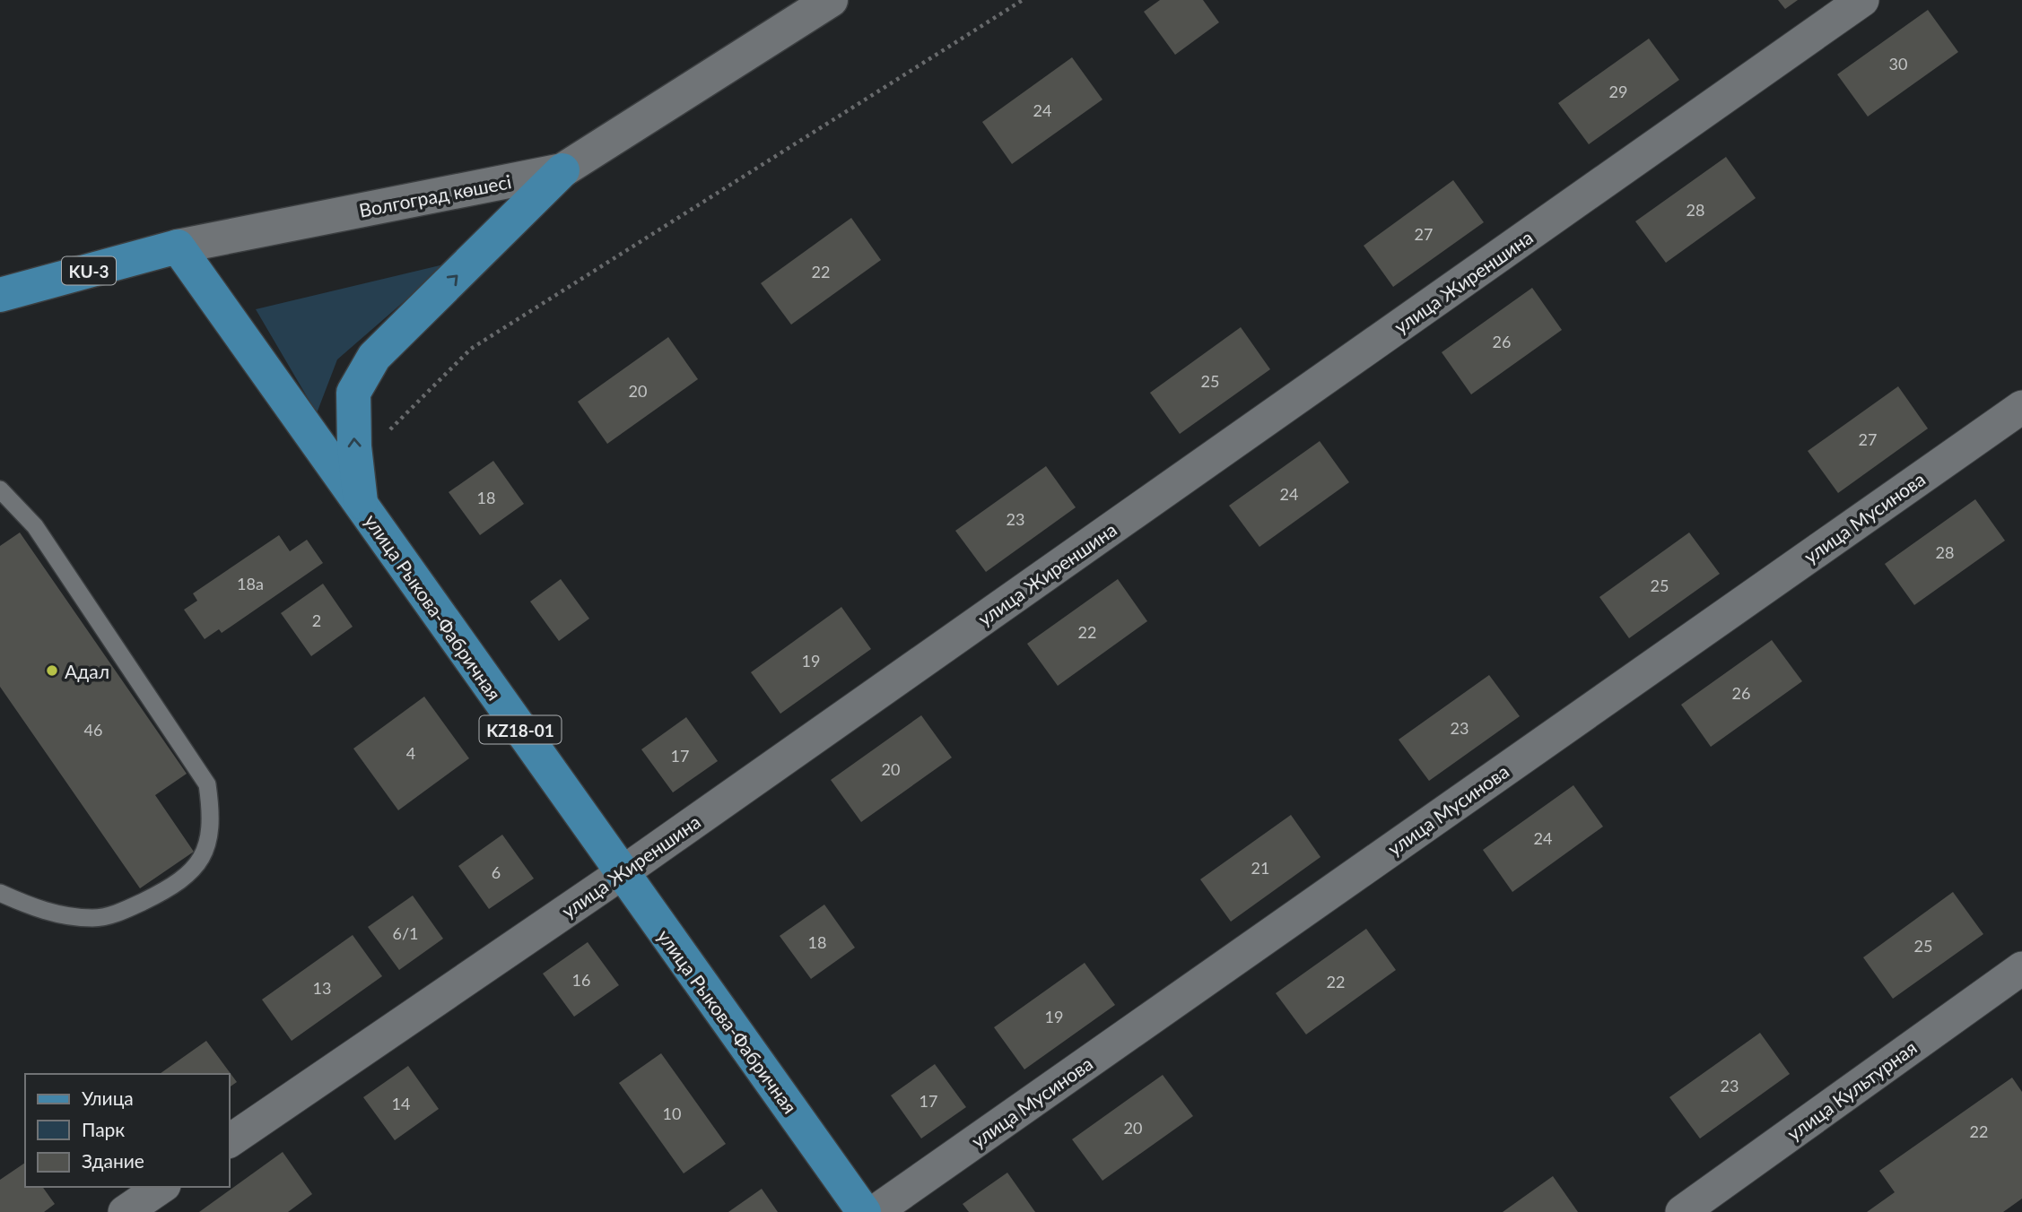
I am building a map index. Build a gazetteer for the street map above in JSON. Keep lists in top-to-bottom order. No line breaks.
{"streets":{"main road":["Волгоград көшесі","KU-3","улица Рыкова-Фабричная","KZ18-01"],"street":["улица Жиреншина","улица Мусинова","улица Культурная"]},"crossings":[["Волгоград көшесі","улица Рыкова-Фабричная"],["улица Жиреншина","улица Рыкова-Фабричная"]],"places":["Адал"],"house_numbers":["30","29","24","28","27","22","26","25","20","27","24","18","23","28","18а","25","2","22","19","26","23","46","4","17","20","24","21","6","6/1","18","25","16","22","13","19","23","17","14","10","20","22"],"legend":["Улица","Парк","Здание"]}
